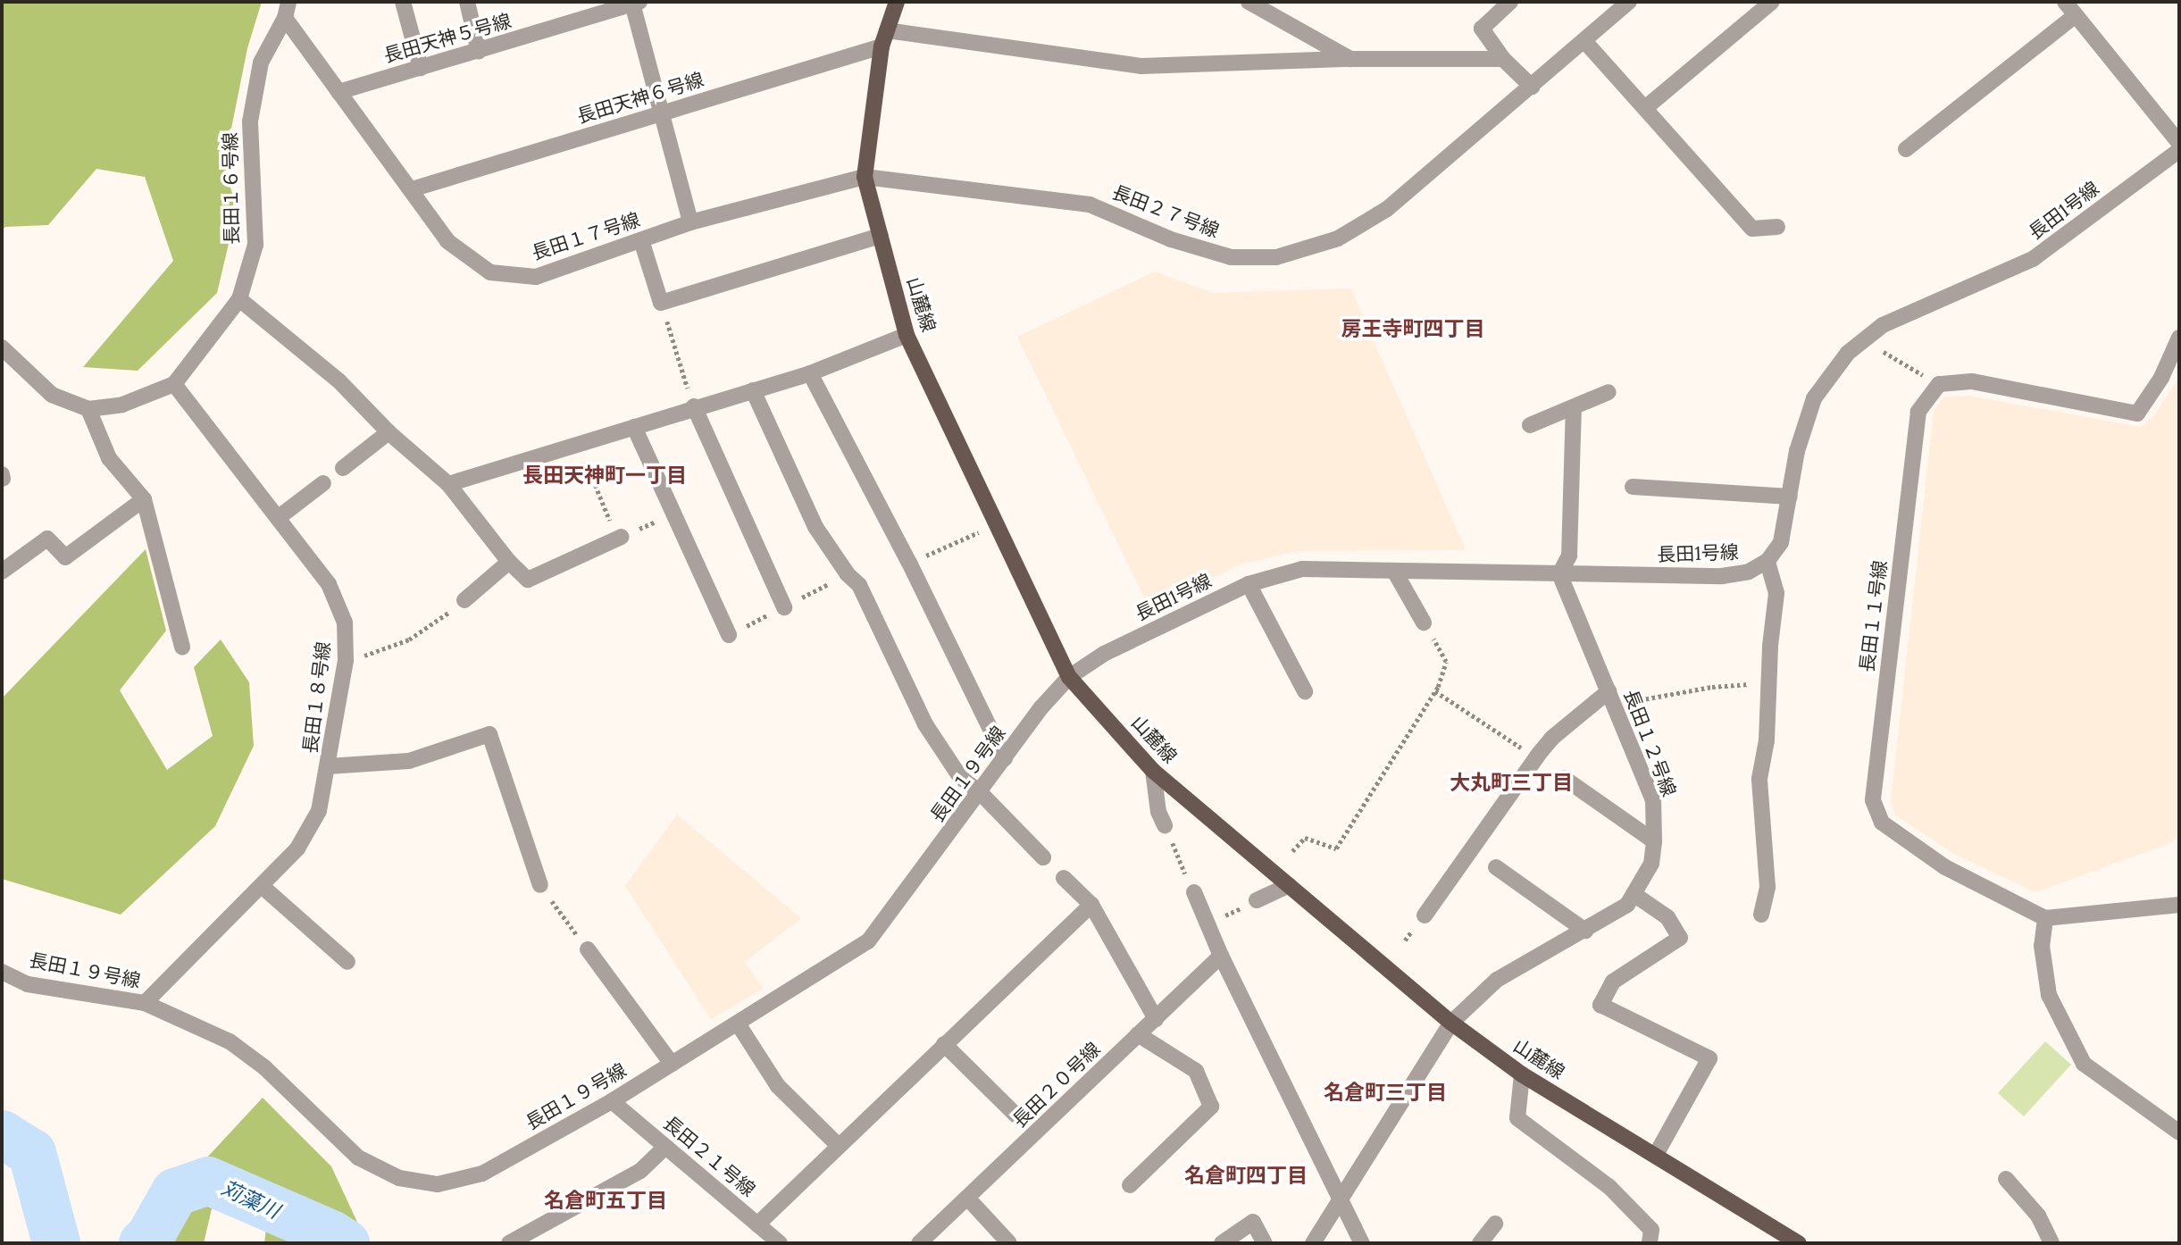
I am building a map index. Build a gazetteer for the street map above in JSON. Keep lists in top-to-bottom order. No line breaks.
{"streets":{"main road":["山麓線"],"street":["長田天神５号線","長田天神６号線","長田１６号線","長田1号線","長田２７号線","長田１７号線","長田１１号線","長田１８号線","長田１２号線","長田１９号線","長田２０号線","長田２１号線"]},"crossings":[["長田天神５号線","長田１７号線"],["長田天神６号線","長田１７号線"],["長田天神６号線","山麓線"],["長田１６号線","長田１７号線"],["長田１６号線","長田１８号線"],["長田1号線","山麓線"],["長田1号線","長田１２号線"],["長田1号線","長田１９号線"],["長田２７号線","長田１７号線"],["長田２７号線","山麓線"],["長田１７号線","山麓線"],["山麓線","長田１２号線"],["山麓線","長田１９号線"],["長田１８号線","長田１９号線"],["長田１９号線","長田２１号線"]],"districts":["房王寺町四丁目","長田天神町一丁目","大丸町三丁目","名倉町三丁目","名倉町四丁目","名倉町五丁目"],"water":["苅藻川"]}
